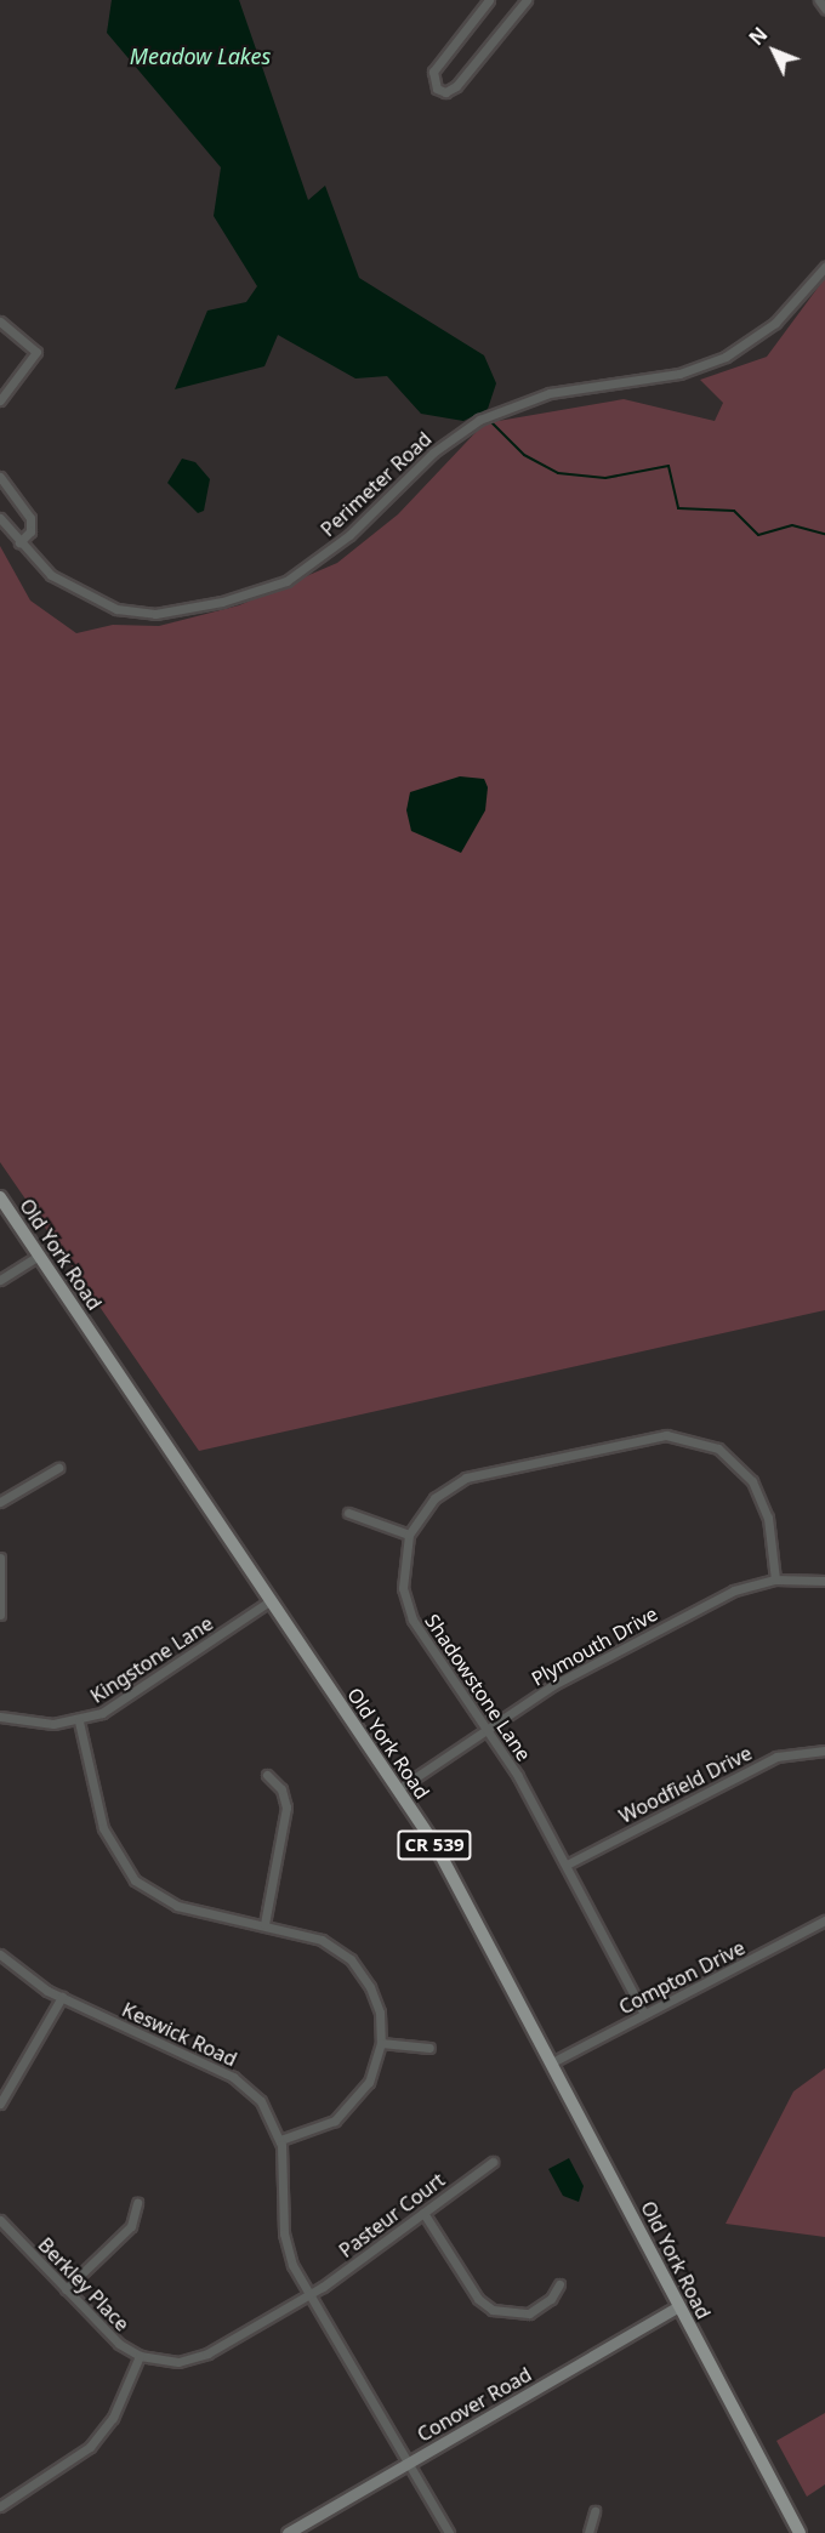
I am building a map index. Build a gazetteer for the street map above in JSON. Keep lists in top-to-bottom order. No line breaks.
{"streets":{"main road":["Old York Road","CR 539"],"street":["Perimeter Road","Plymouth Drive","Kingstone Lane","Shadowstone Lane","Woodfield Drive","Compton Drive","Keswick Road","Pasteur Court","Berkley Place","Conover Road"]},"crossings":[["Old York Road","Plymouth Drive"],["Old York Road","Kingstone Lane"],["Old York Road","Compton Drive"],["Old York Road","Conover Road"],["Plymouth Drive","Shadowstone Lane"],["Shadowstone Lane","Woodfield Drive"],["Shadowstone Lane","Compton Drive"],["Keswick Road","Pasteur Court"],["Keswick Road","Berkley Place"],["Keswick Road","Conover Road"],["Pasteur Court","Berkley Place"]],"water":["Meadow Lakes"],"north":"top left"}
